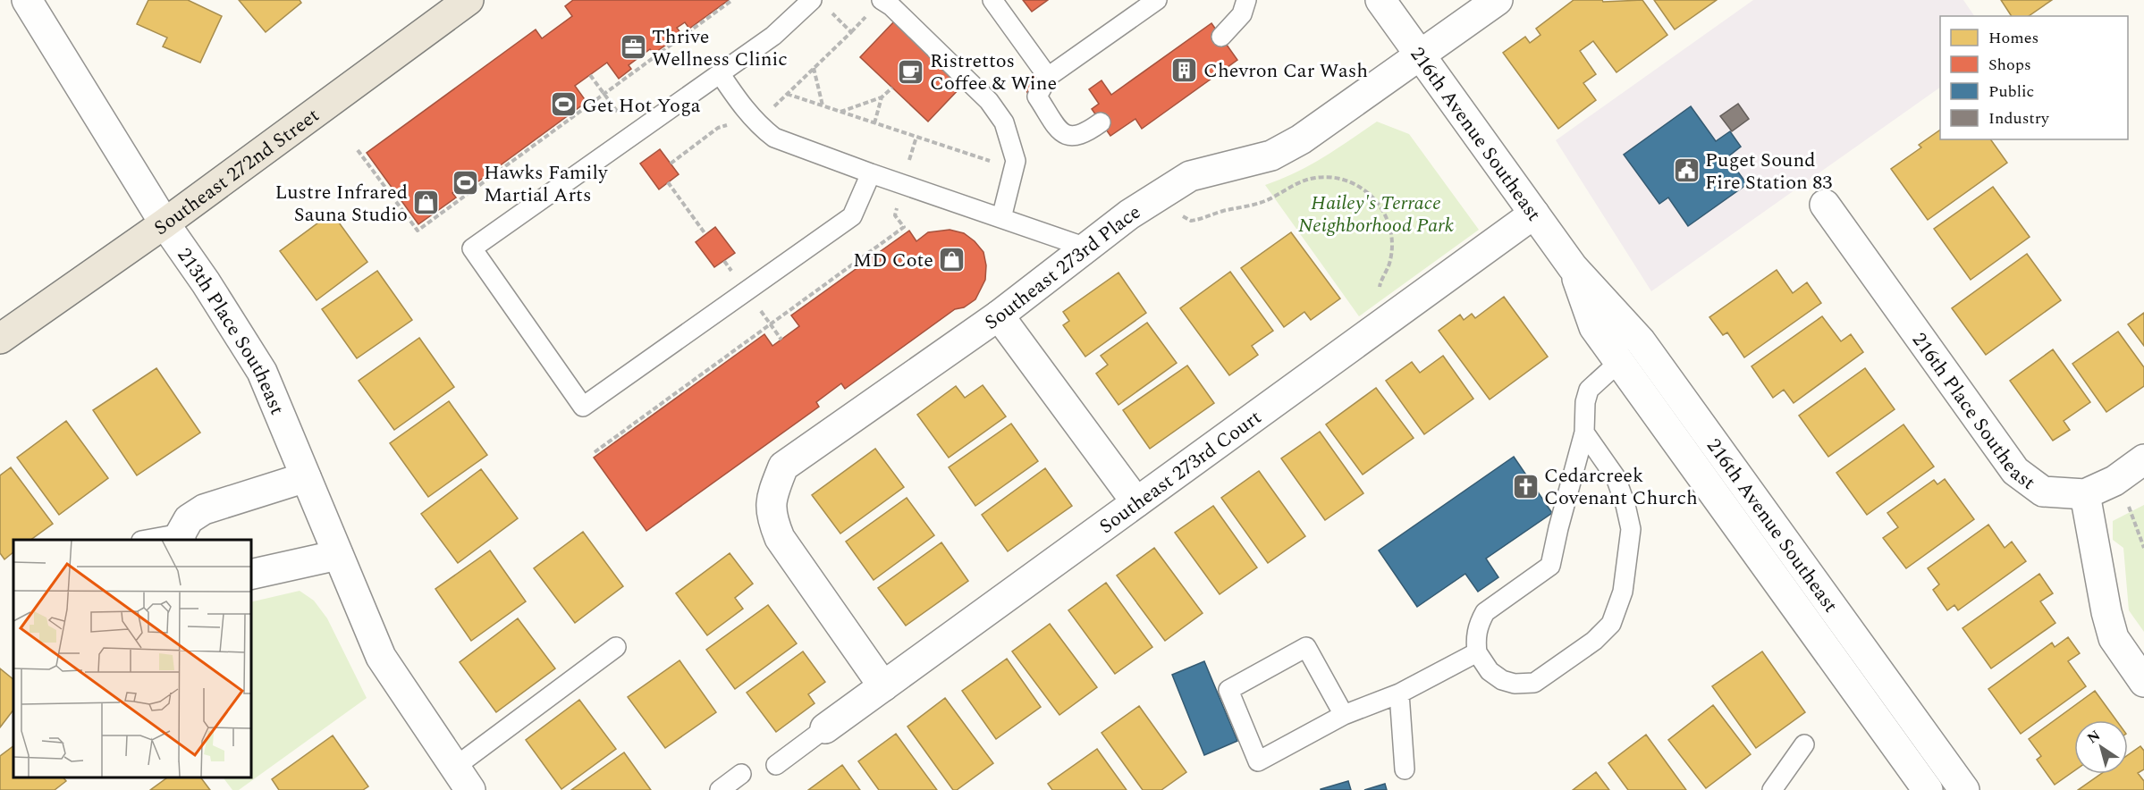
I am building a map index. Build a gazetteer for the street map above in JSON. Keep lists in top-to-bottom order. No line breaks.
{"streets":{"main road":["Southeast 272nd Street"],"street":["216th Avenue Southeast","Southeast 273rd Place","213th Place Southeast","216th Place Southeast","Southeast 273rd Court"]},"crossings":[["216th Avenue Southeast","Southeast 273rd Place"],["216th Avenue Southeast","Southeast 273rd Court"],["Southeast 272nd Street","213th Place Southeast"],["Southeast 273rd Place","Southeast 273rd Court"]],"parks":["Hailey's Terrace Neighborhood Park"],"places":{"office":["Thrive Wellness Clinic"],"building":["Chevron Car Wash"],"cafe":["Ristrettos Coffee & Wine"],"sports":["Get Hot Yoga","Hawks Family Martial Arts"],"public building":["Puget Sound Fire Station 83"],"shop":["Lustre Infrared Sauna Studio","MD Cote"],"church":["Cedarcreek Covenant Church"]},"legend":["Homes","Shops","Public","Industry"],"north":"top left"}
